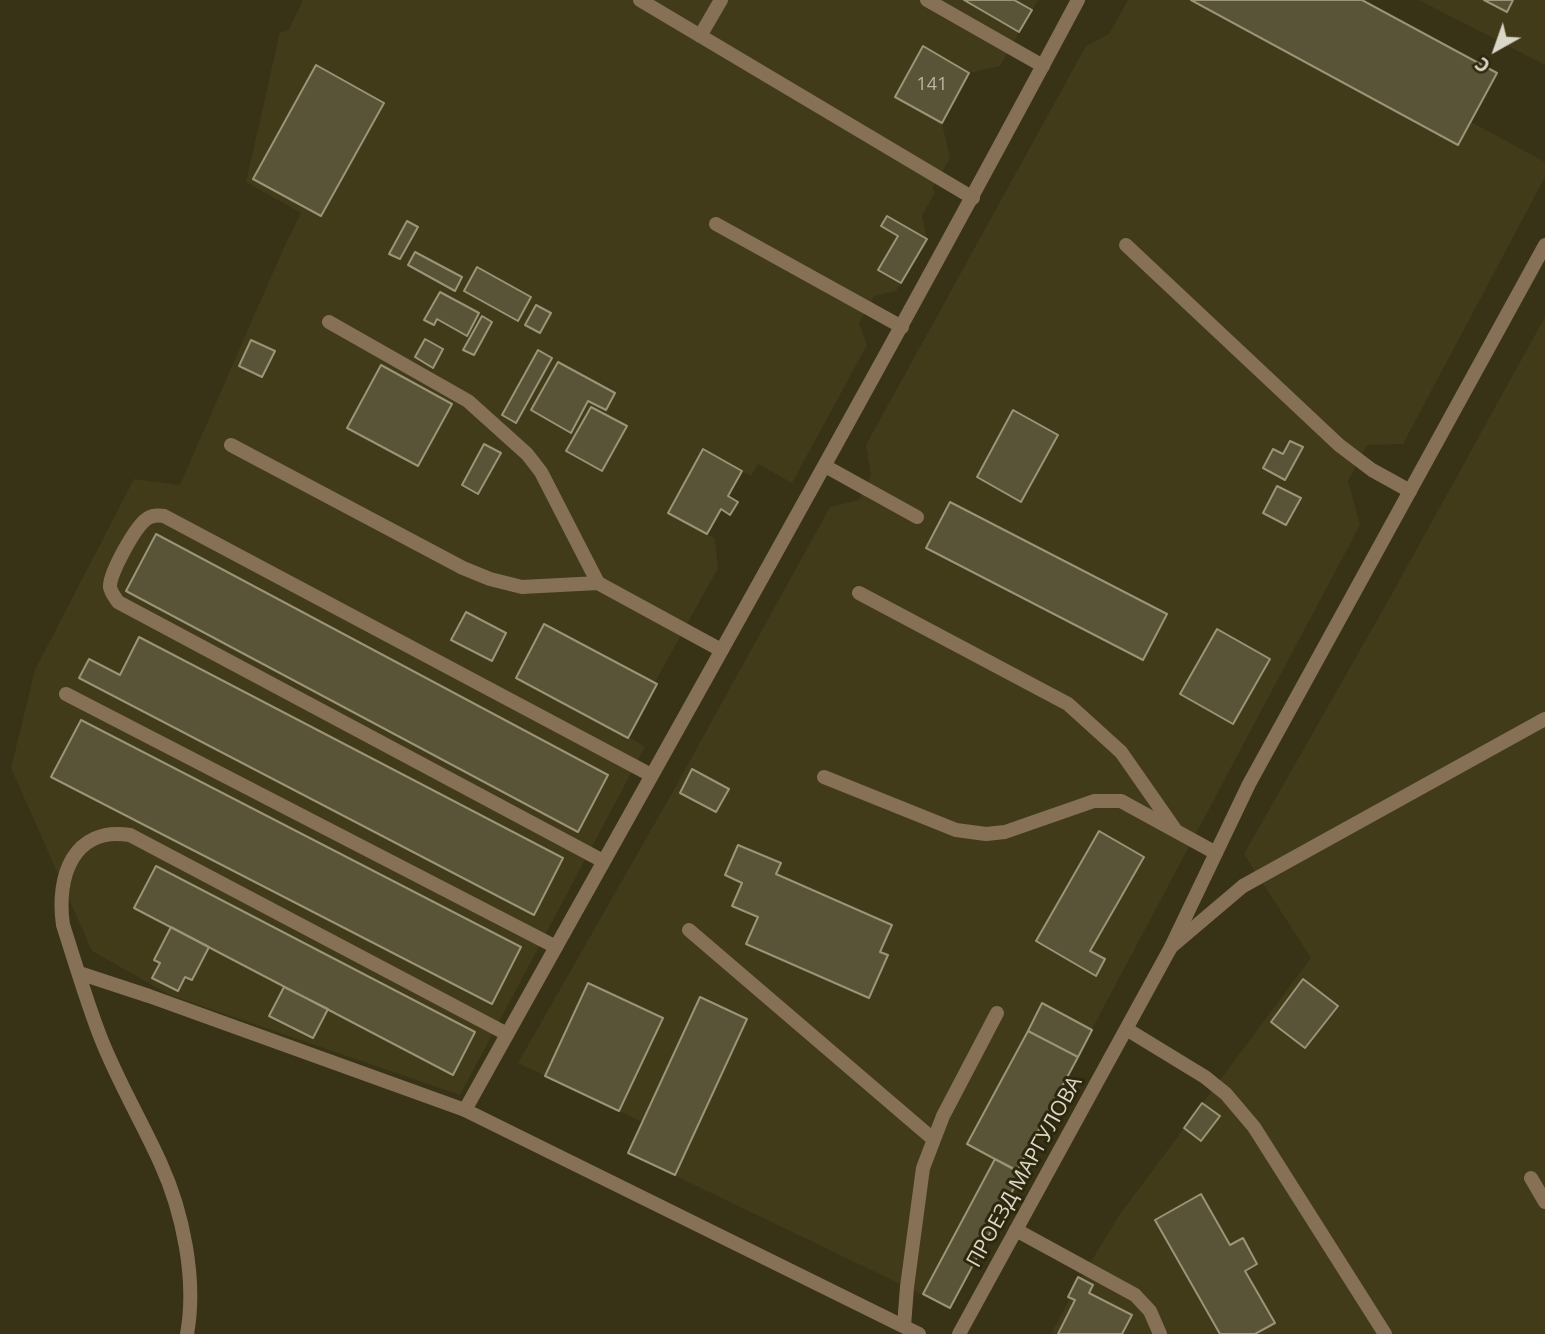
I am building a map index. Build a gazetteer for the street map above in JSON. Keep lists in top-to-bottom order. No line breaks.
{"streets":{"street":["ПРОЕЗД МАРГУЛОВА"]},"house_numbers":["141"],"north":"bottom left"}
